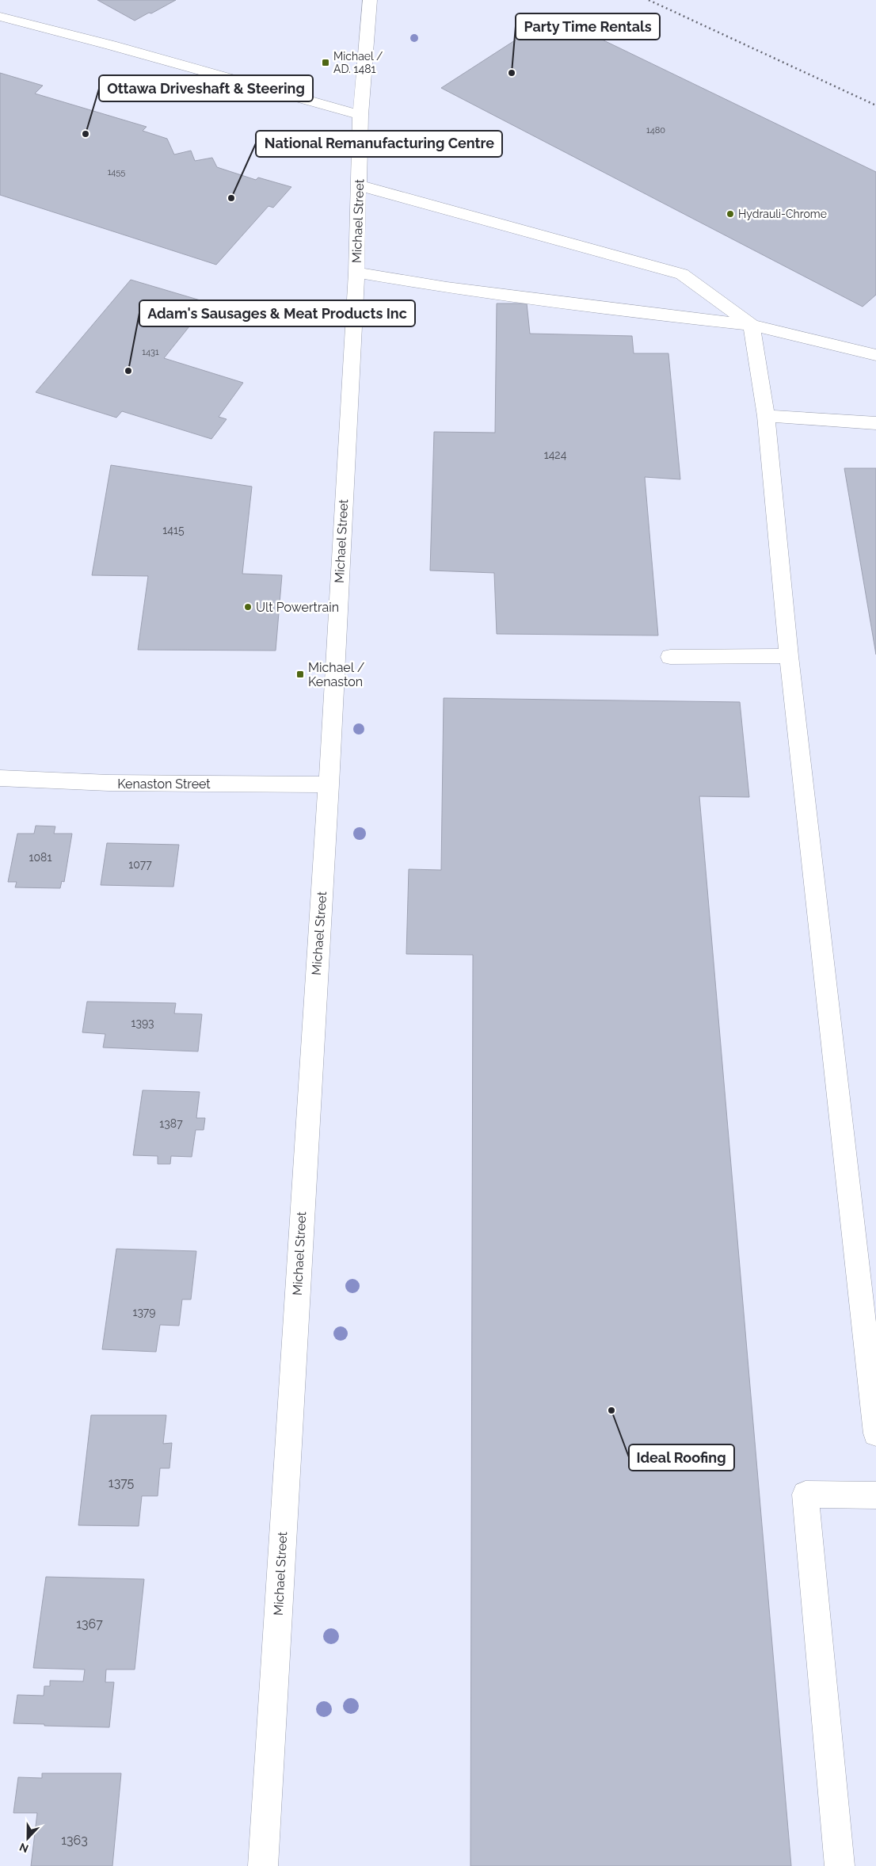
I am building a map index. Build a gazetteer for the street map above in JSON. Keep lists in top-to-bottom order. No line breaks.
{"streets":{"street":["Michael Street","Kenaston Street"]},"crossings":[["Michael Street","Kenaston Street"]],"places":{"transit":["Michael / AD. 1481","Michael / Kenaston"],"other":["Party Time Rentals","Ottawa Driveshaft & Steering","National Remanufacturing Centre","Hydrauli-Chrome","Adam's Sausages & Meat Products Inc","Ult Powertrain","Ideal Roofing"]},"house_numbers":["1480","1455","1431","1424","1415","1081","1077","1393","1387","1379","1375","1367","1363"],"north":"bottom"}
